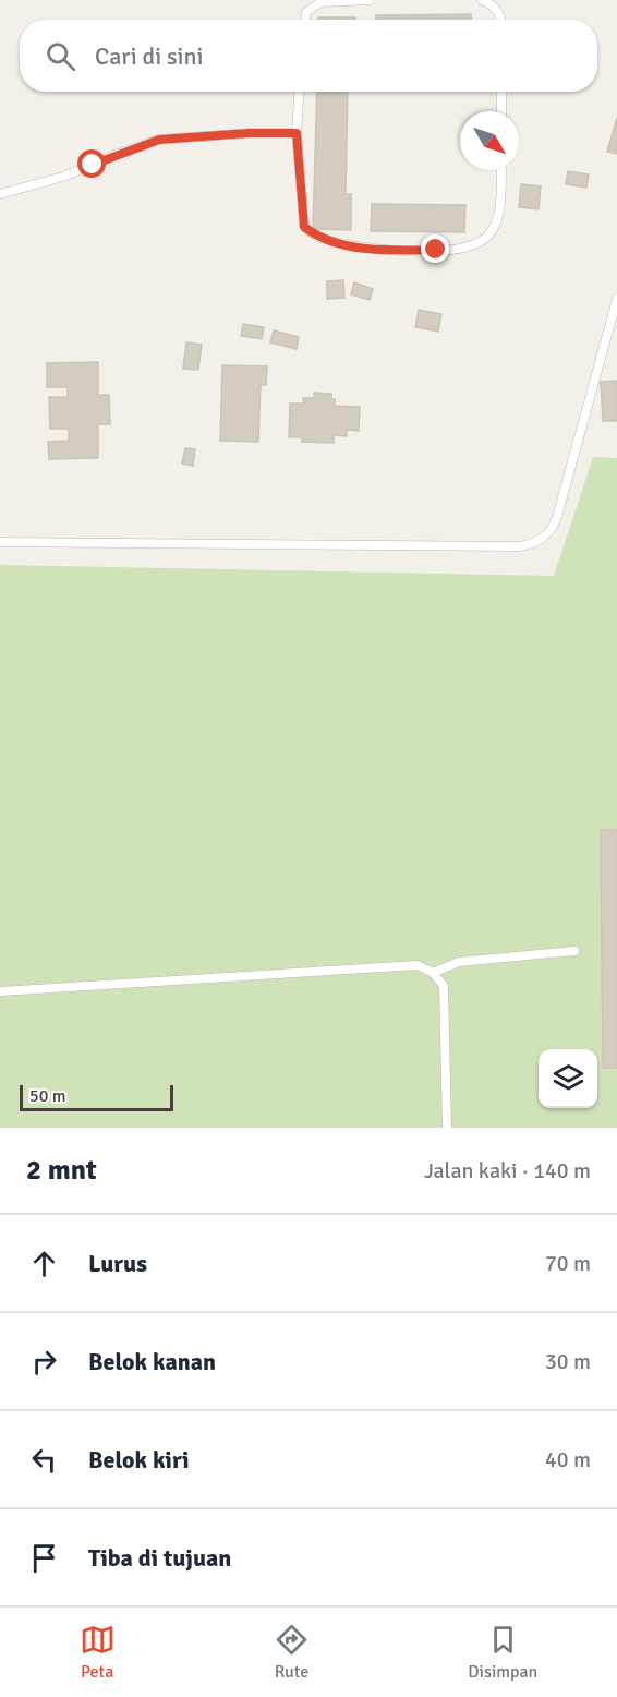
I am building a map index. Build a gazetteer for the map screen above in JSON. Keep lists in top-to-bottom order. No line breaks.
{"scale_bar":"50 m","north":"bottom right","page":{"search":"Cari di sini","scale":"50 m","heading":["2 mnt","Jalan kaki · 140 m"],"list":[["Lurus","70 m"],["Belok kanan","30 m"],["Belok kiri","40 m"],"Tiba di tujuan"],"nav":["Peta","Rute","Disimpan"]}}
